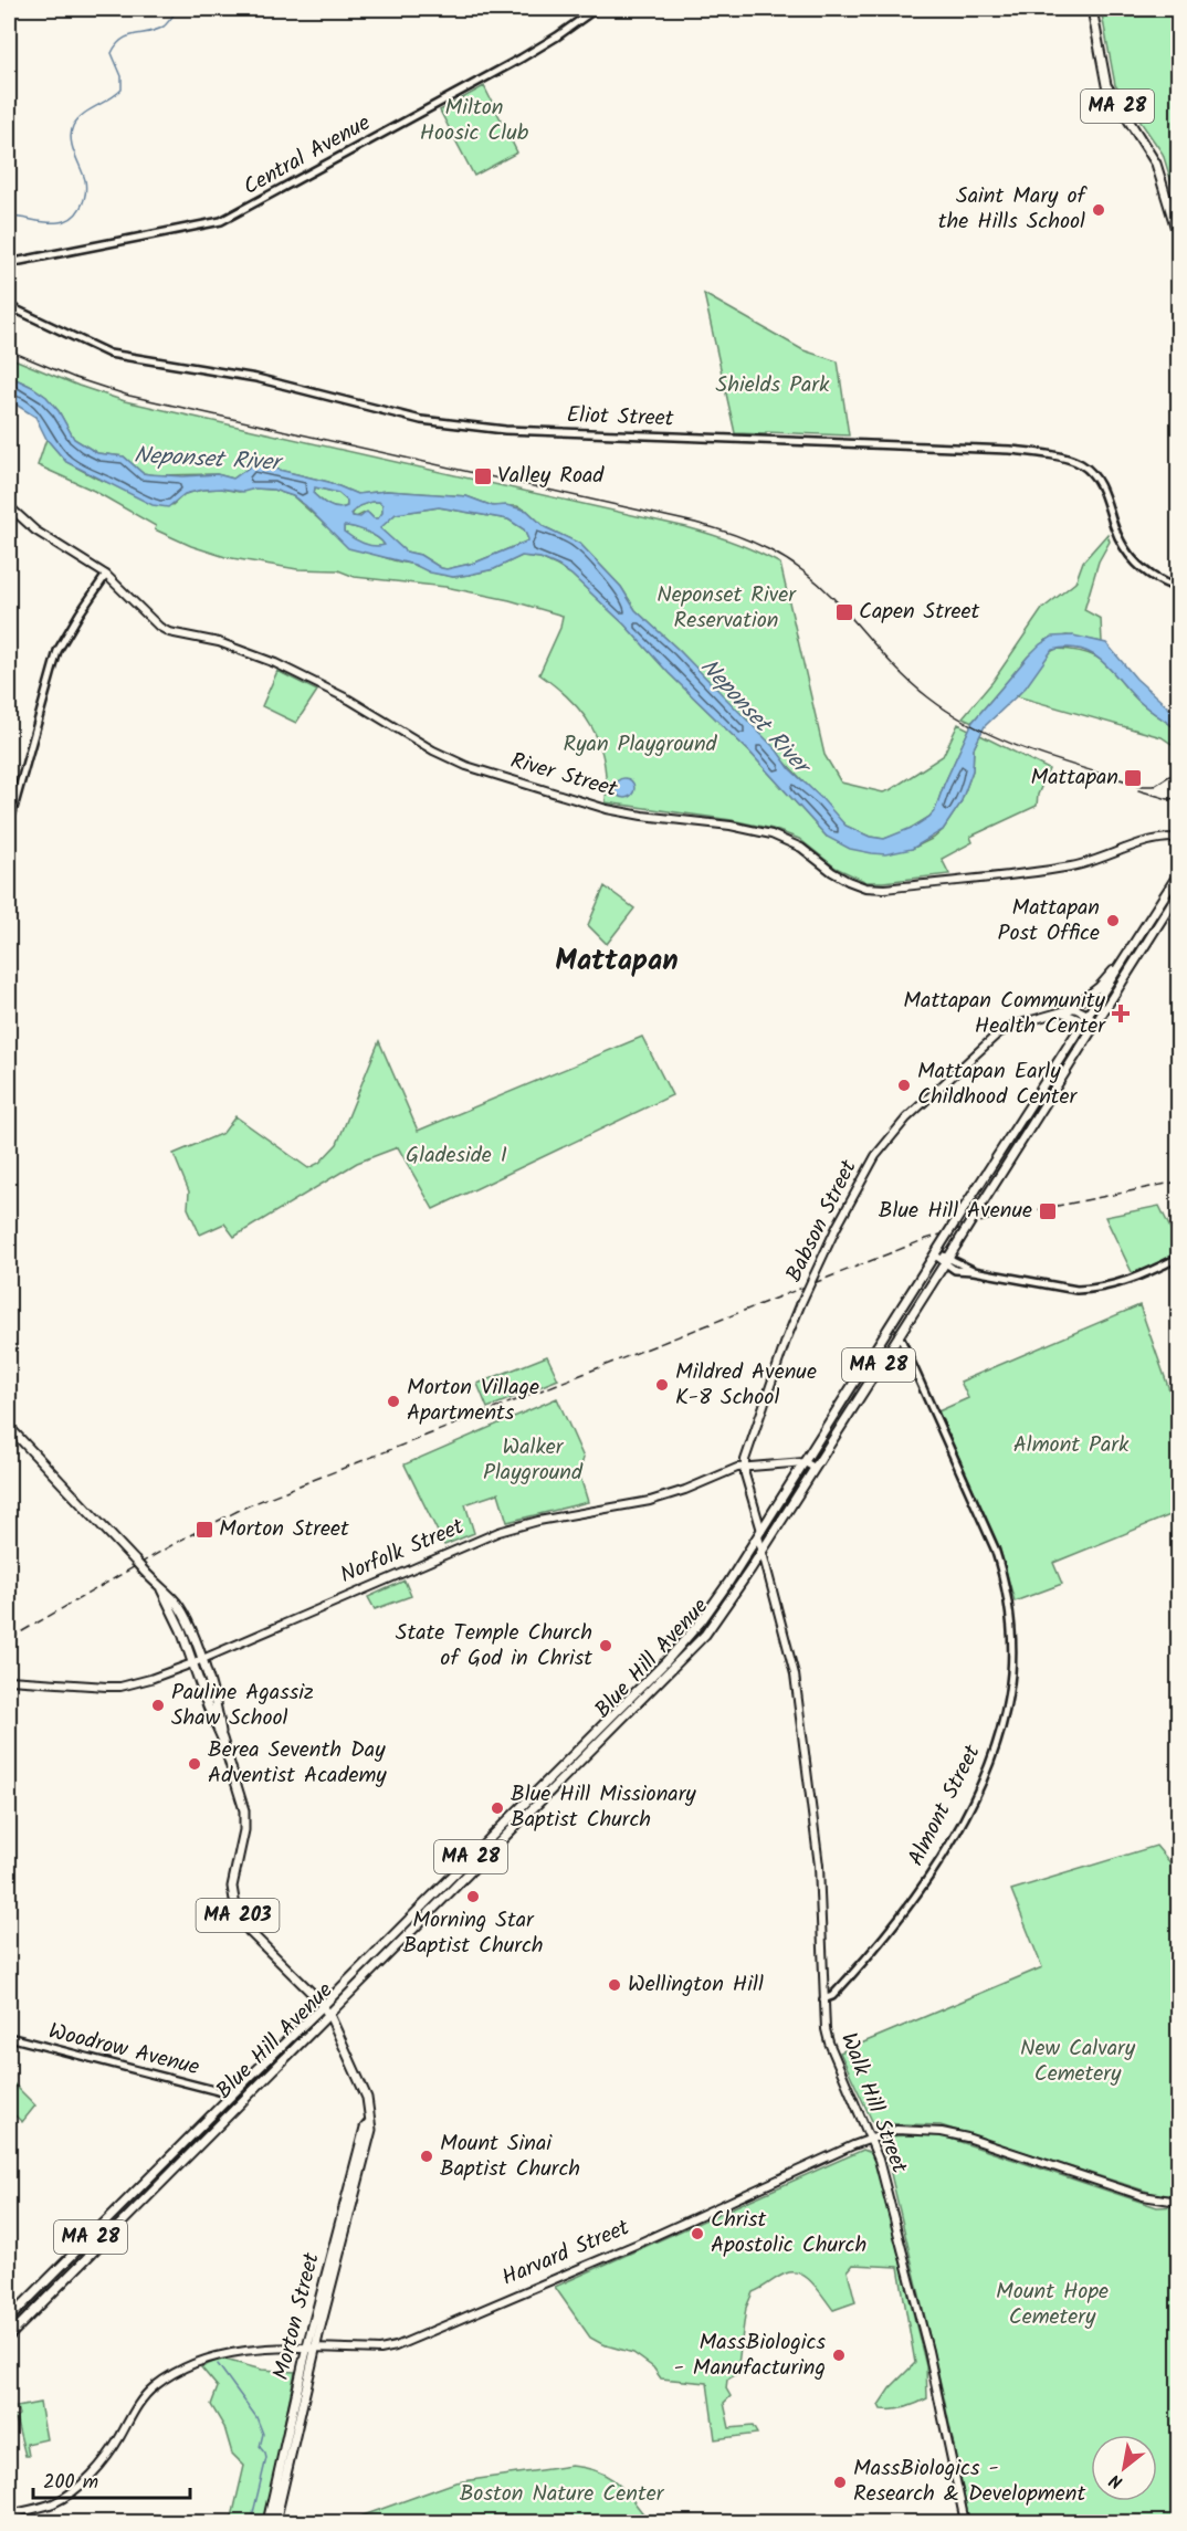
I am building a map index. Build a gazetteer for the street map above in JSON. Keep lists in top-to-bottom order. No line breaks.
{"streets":{"main road":["MA 28","River Street","Babson Street","Norfolk Street","Blue Hill Avenue","MA 203","Walk Hill Street","Harvard Street","Morton Street"],"street":["Central Avenue","Eliot Street","Almont Street","Woodrow Avenue"]},"crossings":[["Babson Street","Norfolk Street"],["Babson Street","Blue Hill Avenue"],["Norfolk Street","Blue Hill Avenue"],["Norfolk Street","Morton Street"],["Blue Hill Avenue","Almont Street"],["Blue Hill Avenue","Woodrow Avenue"],["Blue Hill Avenue","Walk Hill Street"],["Blue Hill Avenue","Morton Street"],["Almont Street","Walk Hill Street"],["Walk Hill Street","Harvard Street"],["Harvard Street","Morton Street"]],"districts":["Mattapan"],"water":["Neponset River"],"parks":["Milton Hoosic Club","Shields Park","Neponset River Reservation","Ryan Playground","Gladeside I","Almont Park","Walker Playground","New Calvary Cemetery","Mount Hope Cemetery","Boston Nature Center"],"places":{"other":["Saint Mary of the Hills School","Mattapan Post Office","Mattapan Early Childhood Center","Mildred Avenue K-8 School","Morton Village Apartments","State Temple Church of God in Christ","Pauline Agassiz Shaw School","Berea Seventh Day Adventist Academy","Blue Hill Missionary Baptist Church","Morning Star Baptist Church","Wellington Hill","Mount Sinai Baptist Church","Christ Apostolic Church","MassBiologics - Manufacturing","MassBiologics - Research & Development"],"transit":["Valley Road","Capen Street","Mattapan","Blue Hill Avenue","Morton Street"],"health":["Mattapan Community Health Center"]},"scale_bar":"200 m","north":"bottom left"}
